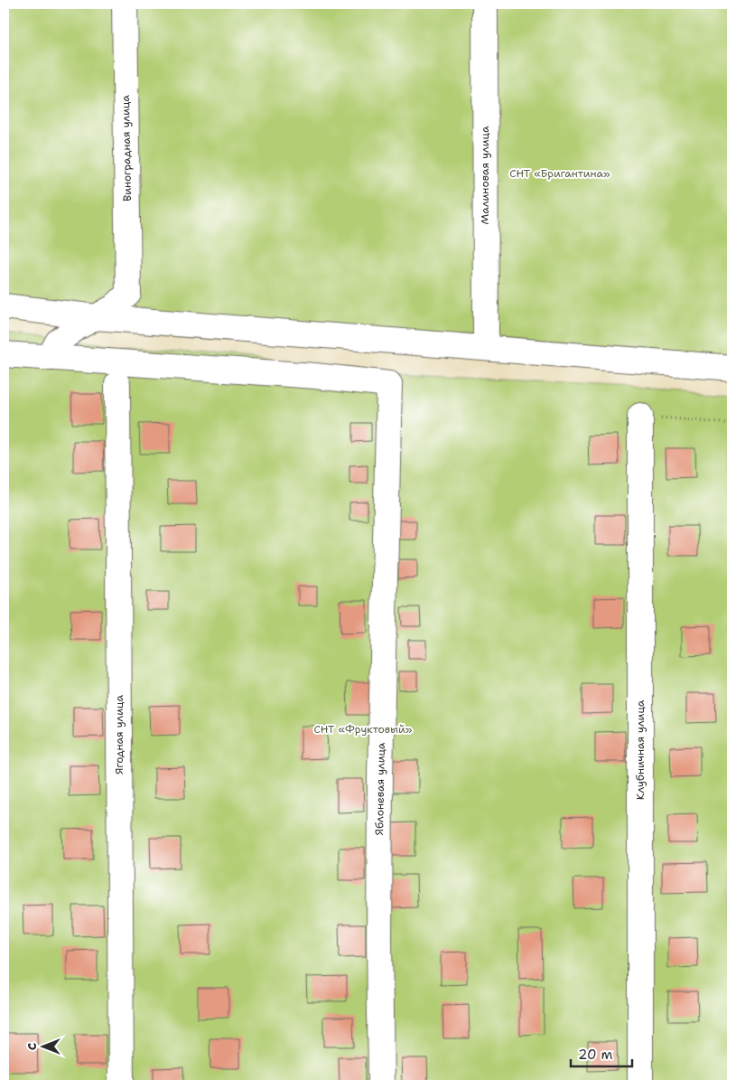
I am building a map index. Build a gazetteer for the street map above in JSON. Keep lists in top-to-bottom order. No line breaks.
{"streets":{"street":["Виноградная улица","Малиновая улица","Ягодная улица","Клубничная улица","Яблоневая улица"]},"parks":["СНТ «Бригантина»","СНТ «Фруктовый»"],"scale_bar":"20 m","north":"left"}
